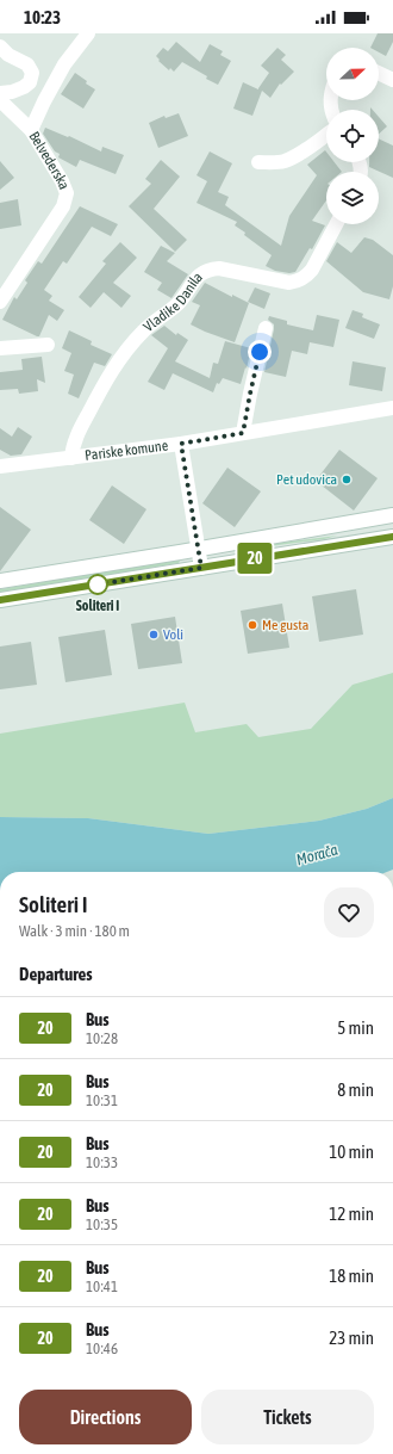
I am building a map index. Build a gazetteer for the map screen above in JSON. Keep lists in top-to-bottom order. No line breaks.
{"streets":{"street":["Belvederska","Vladike Danila","Pariske komune"]},"crossings":[["Vladike Danila","Pariske komune"]],"water":["Morača"],"places":["Pet udovica","Soliteri I","Me gusta","Voli"],"lines":["bus line 20"],"north":"right","page":{"status":"10:23","on_map":"20","heading":[["Soliteri I","Walk · 3 min · 180 m"],"Departures"],"list":[{"mark":"20","name":"Bus","note":"10:28","value":"5 min"},{"mark":"20","name":"Bus","note":"10:31","value":"8 min"},{"mark":"20","name":"Bus","note":"10:33","value":"10 min"},{"mark":"20","name":"Bus","note":"10:35","value":"12 min"},{"mark":"20","name":"Bus","note":"10:41","value":"18 min"},{"mark":"20","name":"Bus","note":"10:46","value":"23 min"}],"buttons":["Directions","Tickets"]}}
